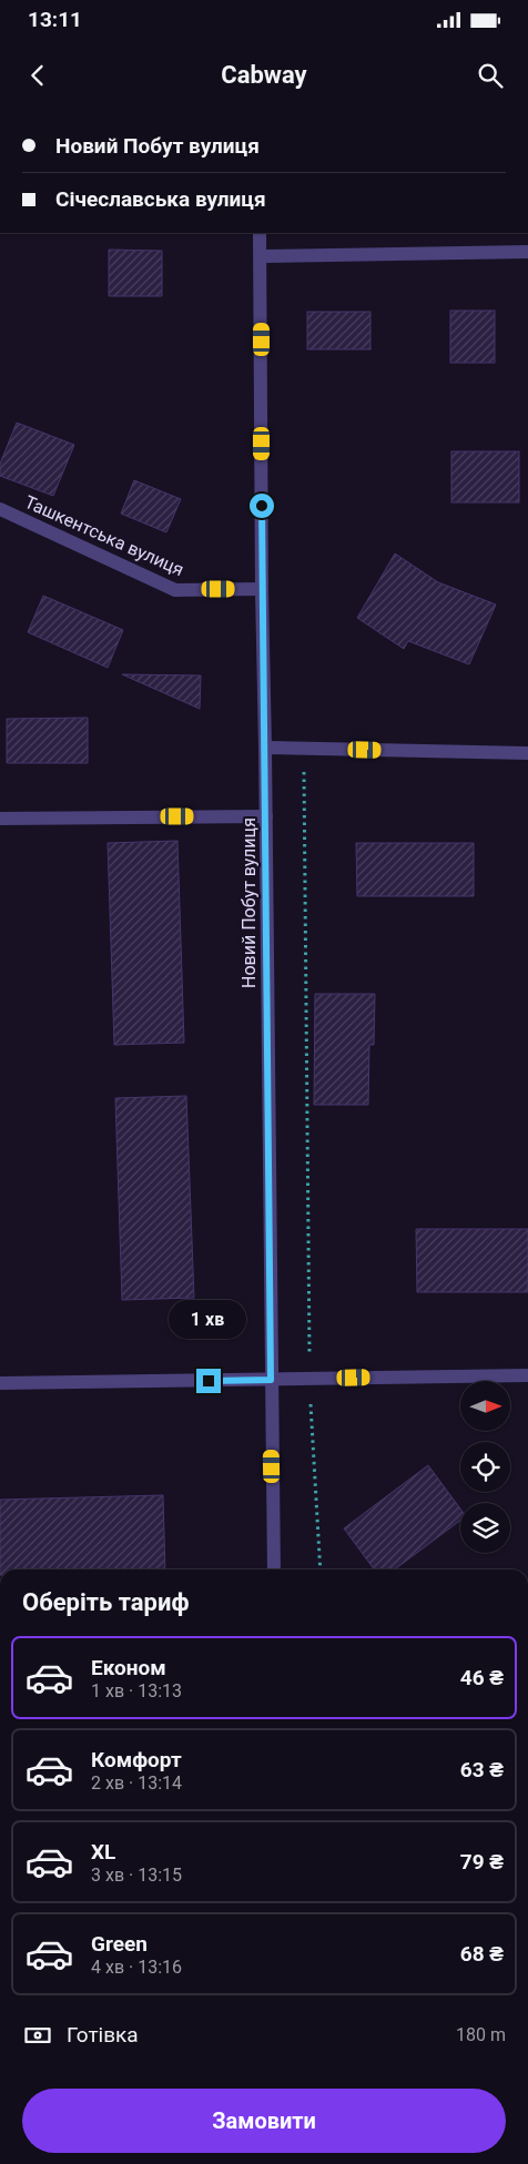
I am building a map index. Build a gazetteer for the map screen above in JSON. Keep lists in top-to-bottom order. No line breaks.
{"streets":{"street":["Ташкентська вулиця","Новий Побут вулиця"]},"crossings":[["Ташкентська вулиця","Новий Побут вулиця"]],"north":"right","page":{"status":"13:11","header":"Cabway","banner":["Новий Побут вулиця","Січеславська вулиця"],"bubble":"1 хв","heading":"Оберіть тариф","list":[{"name":"Економ","note":"1 хв · 13:13","value":"46 ₴"},{"name":"Комфорт","note":"2 хв · 13:14","value":"63 ₴"},{"name":"XL","note":"3 хв · 13:15","value":"79 ₴"},{"name":"Green","note":"4 хв · 13:16","value":"68 ₴"}],"pay":["Готівка","180 m"],"buttons":"Замовити"}}
